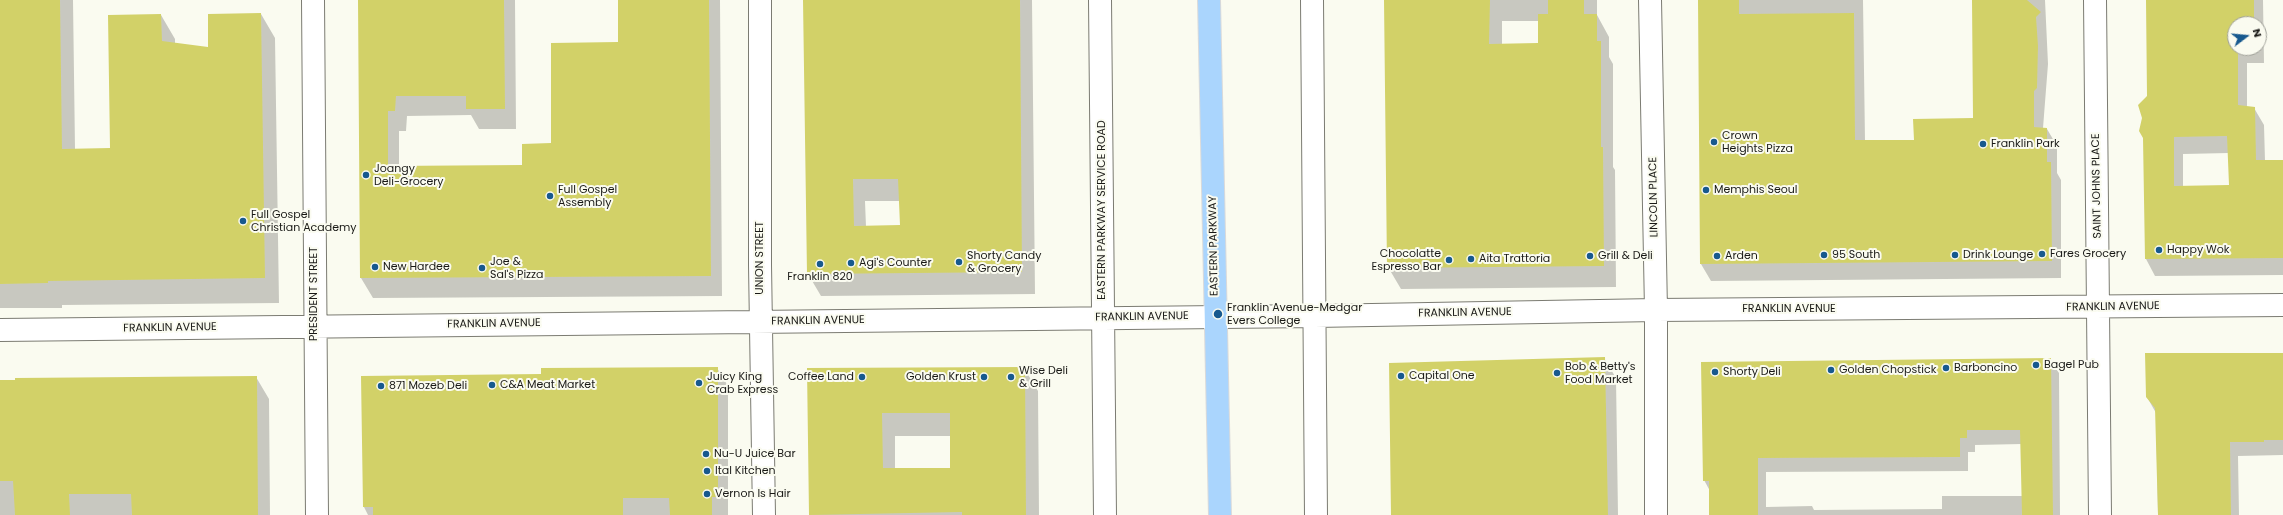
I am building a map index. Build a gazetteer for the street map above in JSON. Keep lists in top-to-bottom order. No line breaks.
{"streets":{"main road":["EASTERN PARKWAY"],"street":["SAINT JOHNS PLACE","LINCOLN PLACE","EASTERN PARKWAY SERVICE ROAD","UNION STREET","PRESIDENT STREET","FRANKLIN AVENUE"]},"crossings":[["SAINT JOHNS PLACE","FRANKLIN AVENUE"],["LINCOLN PLACE","FRANKLIN AVENUE"],["EASTERN PARKWAY SERVICE ROAD","FRANKLIN AVENUE"],["EASTERN PARKWAY","FRANKLIN AVENUE"],["UNION STREET","FRANKLIN AVENUE"],["PRESIDENT STREET","FRANKLIN AVENUE"]],"places":["Crown Heights Pizza","Franklin Park","Joangy Deli-Grocery","Memphis Seoul","Full Gospel Assembly","Full Gospel Christian Academy","Happy Wok","Fares Grocery","95 South","Drink Lounge","Grill & Deli","Arden","Aita Trattoria","Chocolatte Espresso Bar","Shorty Candy & Grocery","Agi's Counter","Franklin 820","New Hardee","Joe & Sal's Pizza","Franklin Avenue-Medgar Evers College","Bagel Pub","Barboncino","Golden Chopstick","Shorty Deli","Bob & Betty's Food Market","Capital One","Coffee Land","Golden Krust","Wise Deli & Grill","Juicy King Crab Express","C&A Meat Market","871 Mozeb Deli","Nu-U Juice Bar","Ital Kitchen","Vernon Is Hair"],"north":"right"}
